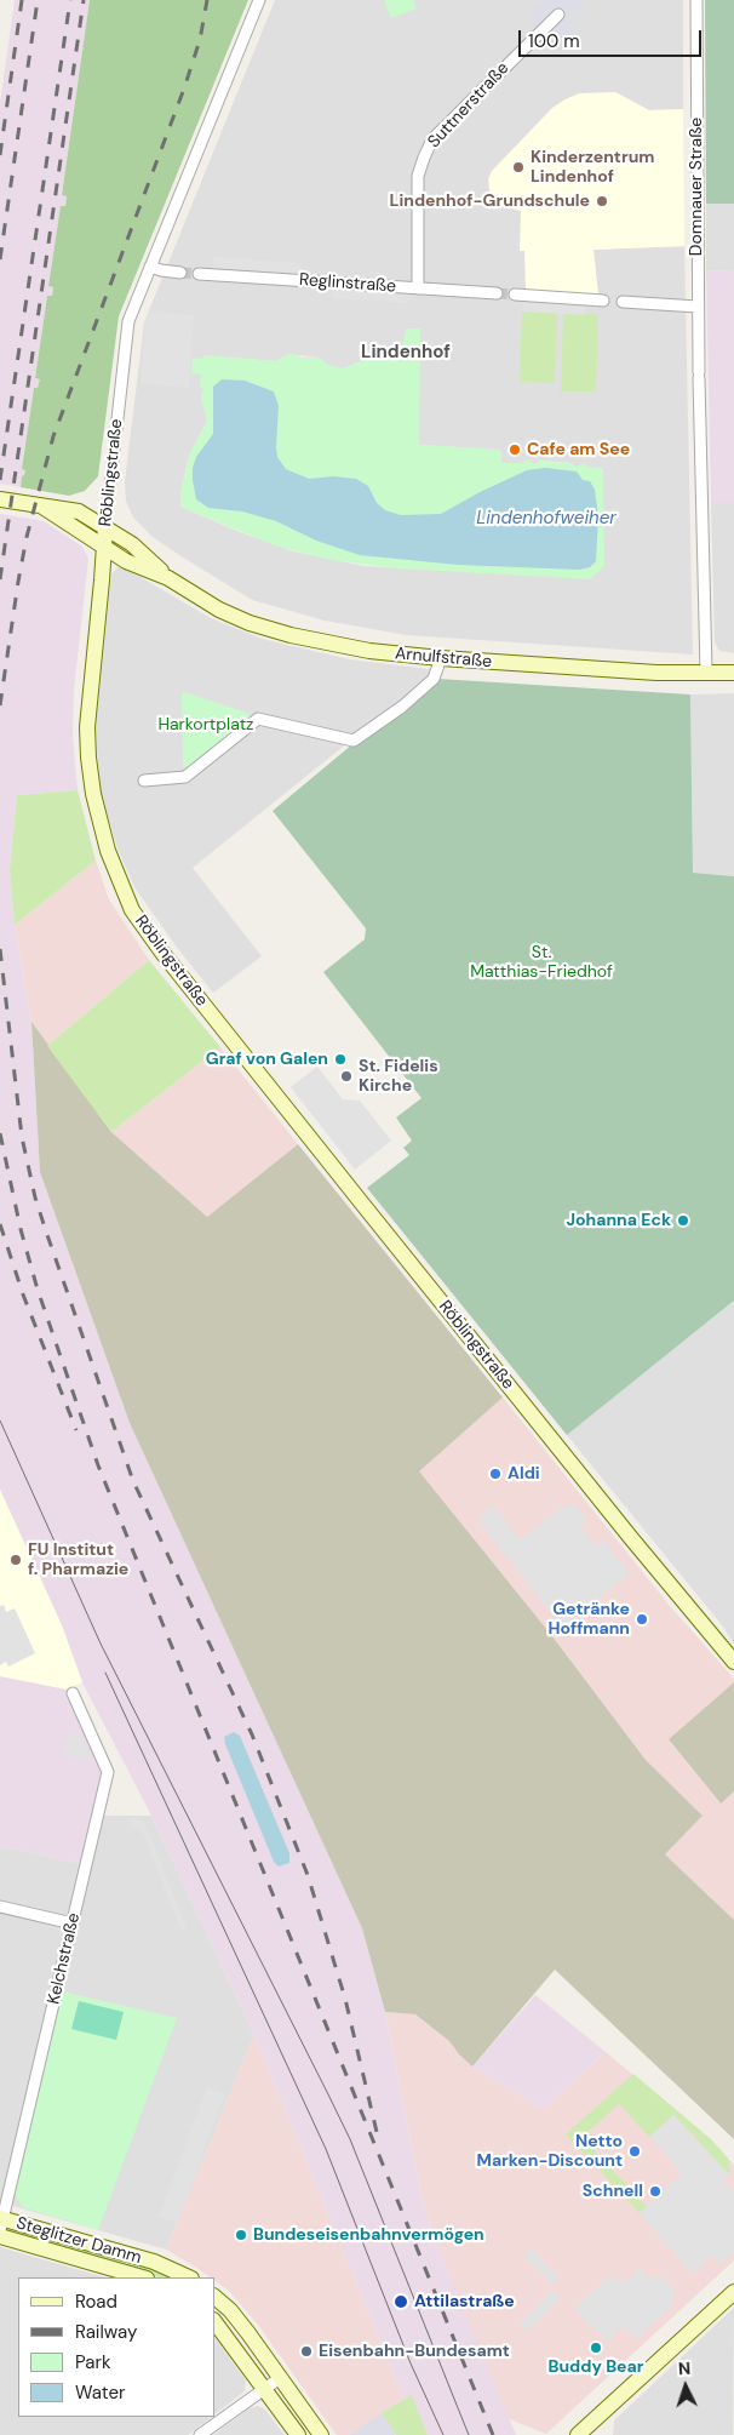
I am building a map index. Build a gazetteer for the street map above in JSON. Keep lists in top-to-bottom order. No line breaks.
{"streets":{"main road":["Röblingstraße","Arnulfstraße","Steglitzer Damm"],"street":["Suttnerstraße","Domnauer Straße","Reglinstraße","Kelchstraße"]},"crossings":[["Suttnerstraße","Reglinstraße"],["Domnauer Straße","Arnulfstraße"],["Röblingstraße","Arnulfstraße"],["Kelchstraße","Steglitzer Damm"]],"districts":["Lindenhof"],"water":["Lindenhofweiher"],"parks":["Harkortplatz","St. Matthias-Friedhof"],"places":["Kinderzentrum Lindenhof","Lindenhof-Grundschule","Cafe am See","Graf von Galen","St. Fidelis Kirche","Johanna Eck","Aldi","FU Institut f. Pharmazie","Getränke Hoffmann","Netto Marken-Discount","Schnell","Bundeseisenbahnvermögen","Attilastraße","Buddy Bear","Eisenbahn-Bundesamt"],"legend":["Road","Railway","Park","Water"],"scale_bar":"100 m","north":"top"}
